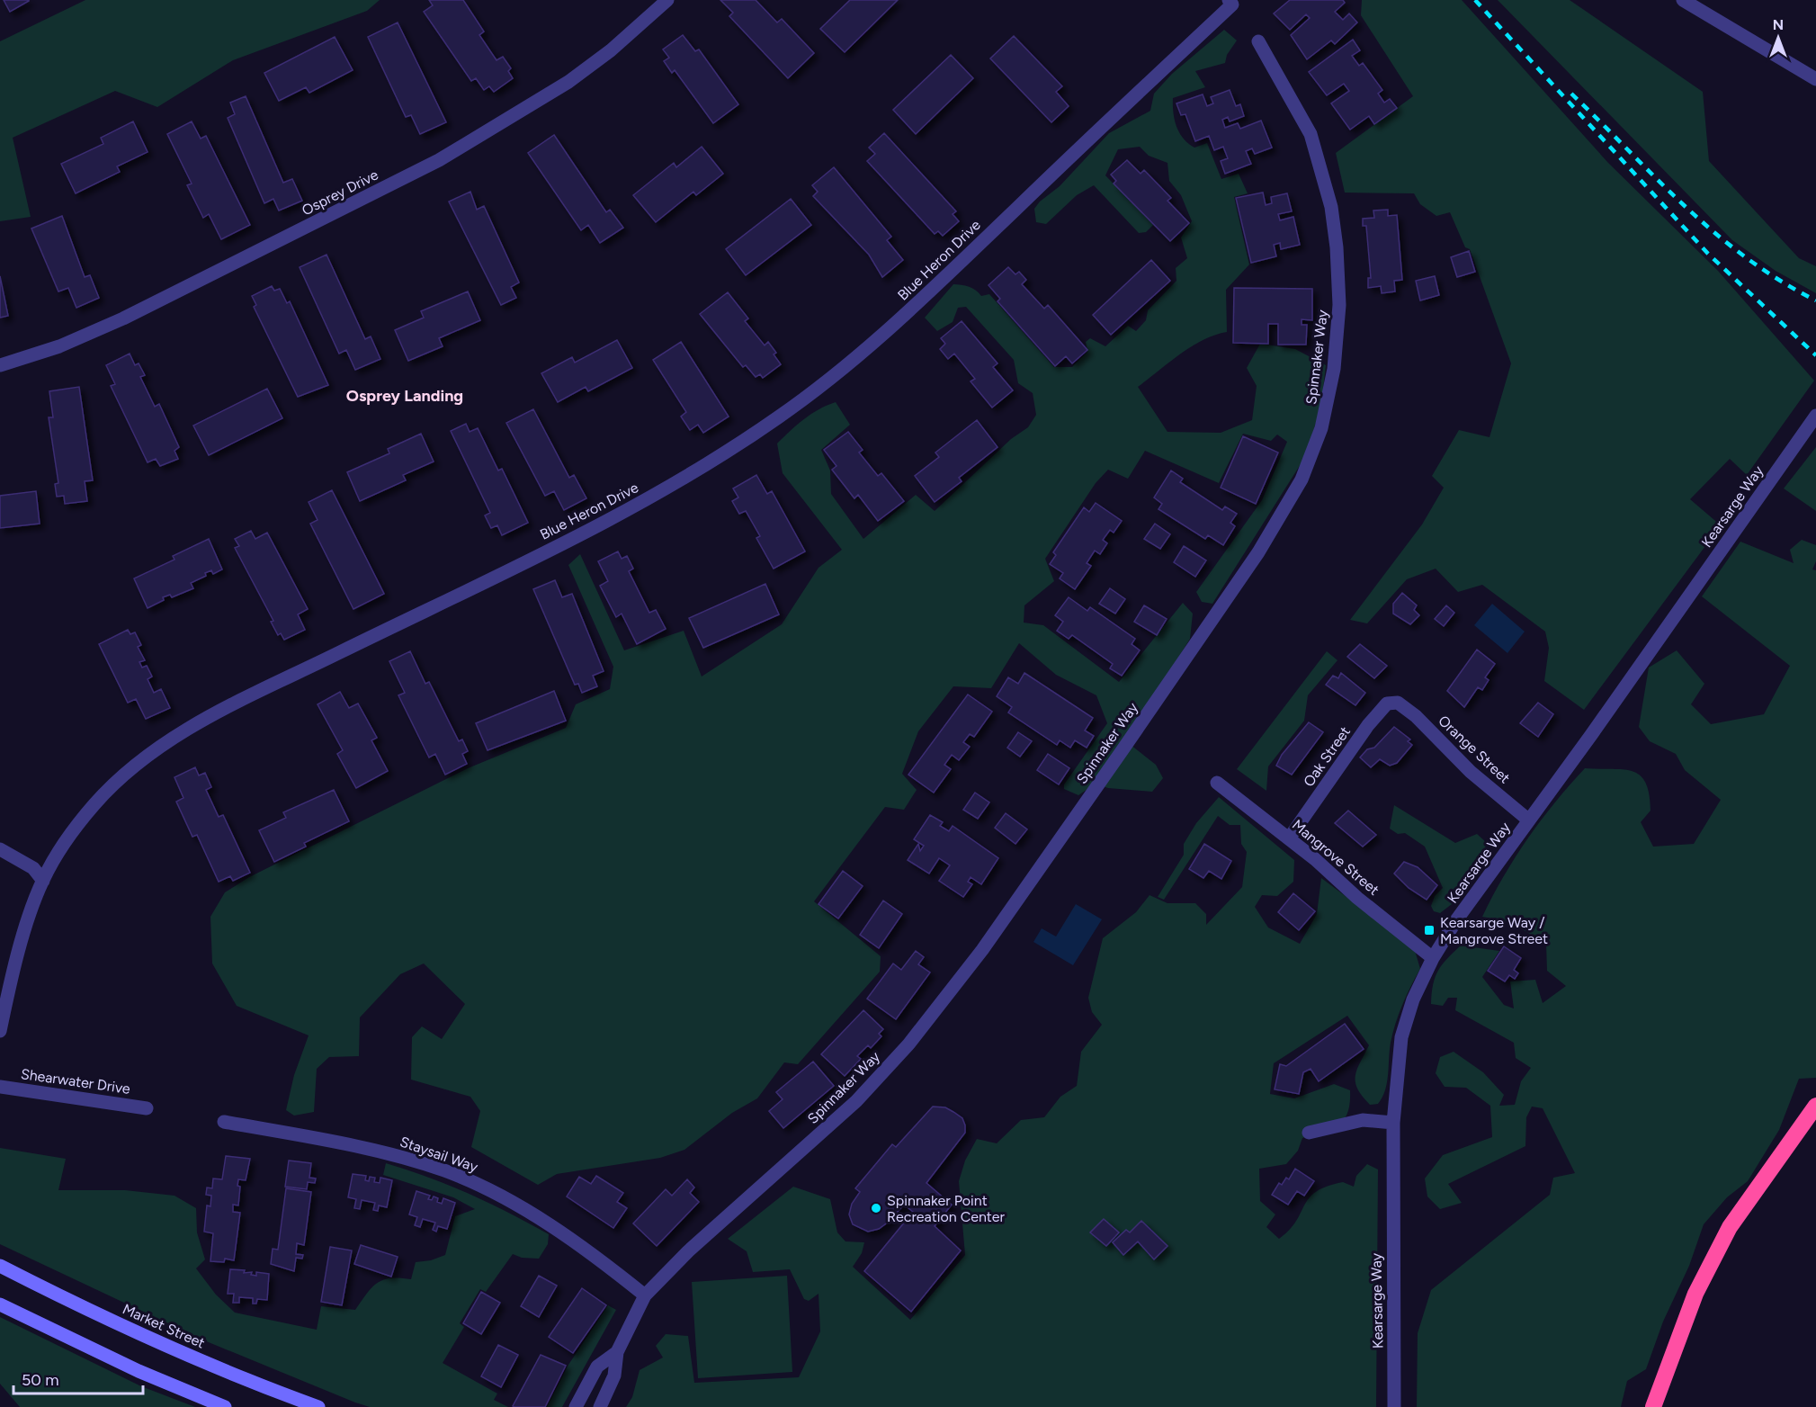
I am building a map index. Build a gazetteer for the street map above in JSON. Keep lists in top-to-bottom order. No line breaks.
{"streets":{"main road":["Market Street"],"street":["Osprey Drive","Blue Heron Drive","Spinnaker Way","Kearsarge Way","Orange Street","Oak Street","Mangrove Street","Shearwater Drive","Staysail Way"]},"crossings":[["Spinnaker Way","Staysail Way"],["Kearsarge Way","Orange Street"],["Kearsarge Way","Mangrove Street"],["Orange Street","Oak Street"],["Oak Street","Mangrove Street"]],"districts":["Osprey Landing"],"places":{"transit":["Kearsarge Way / Mangrove Street"],"other":["Spinnaker Point Recreation Center"]},"scale_bar":"50 m","north":"top"}
